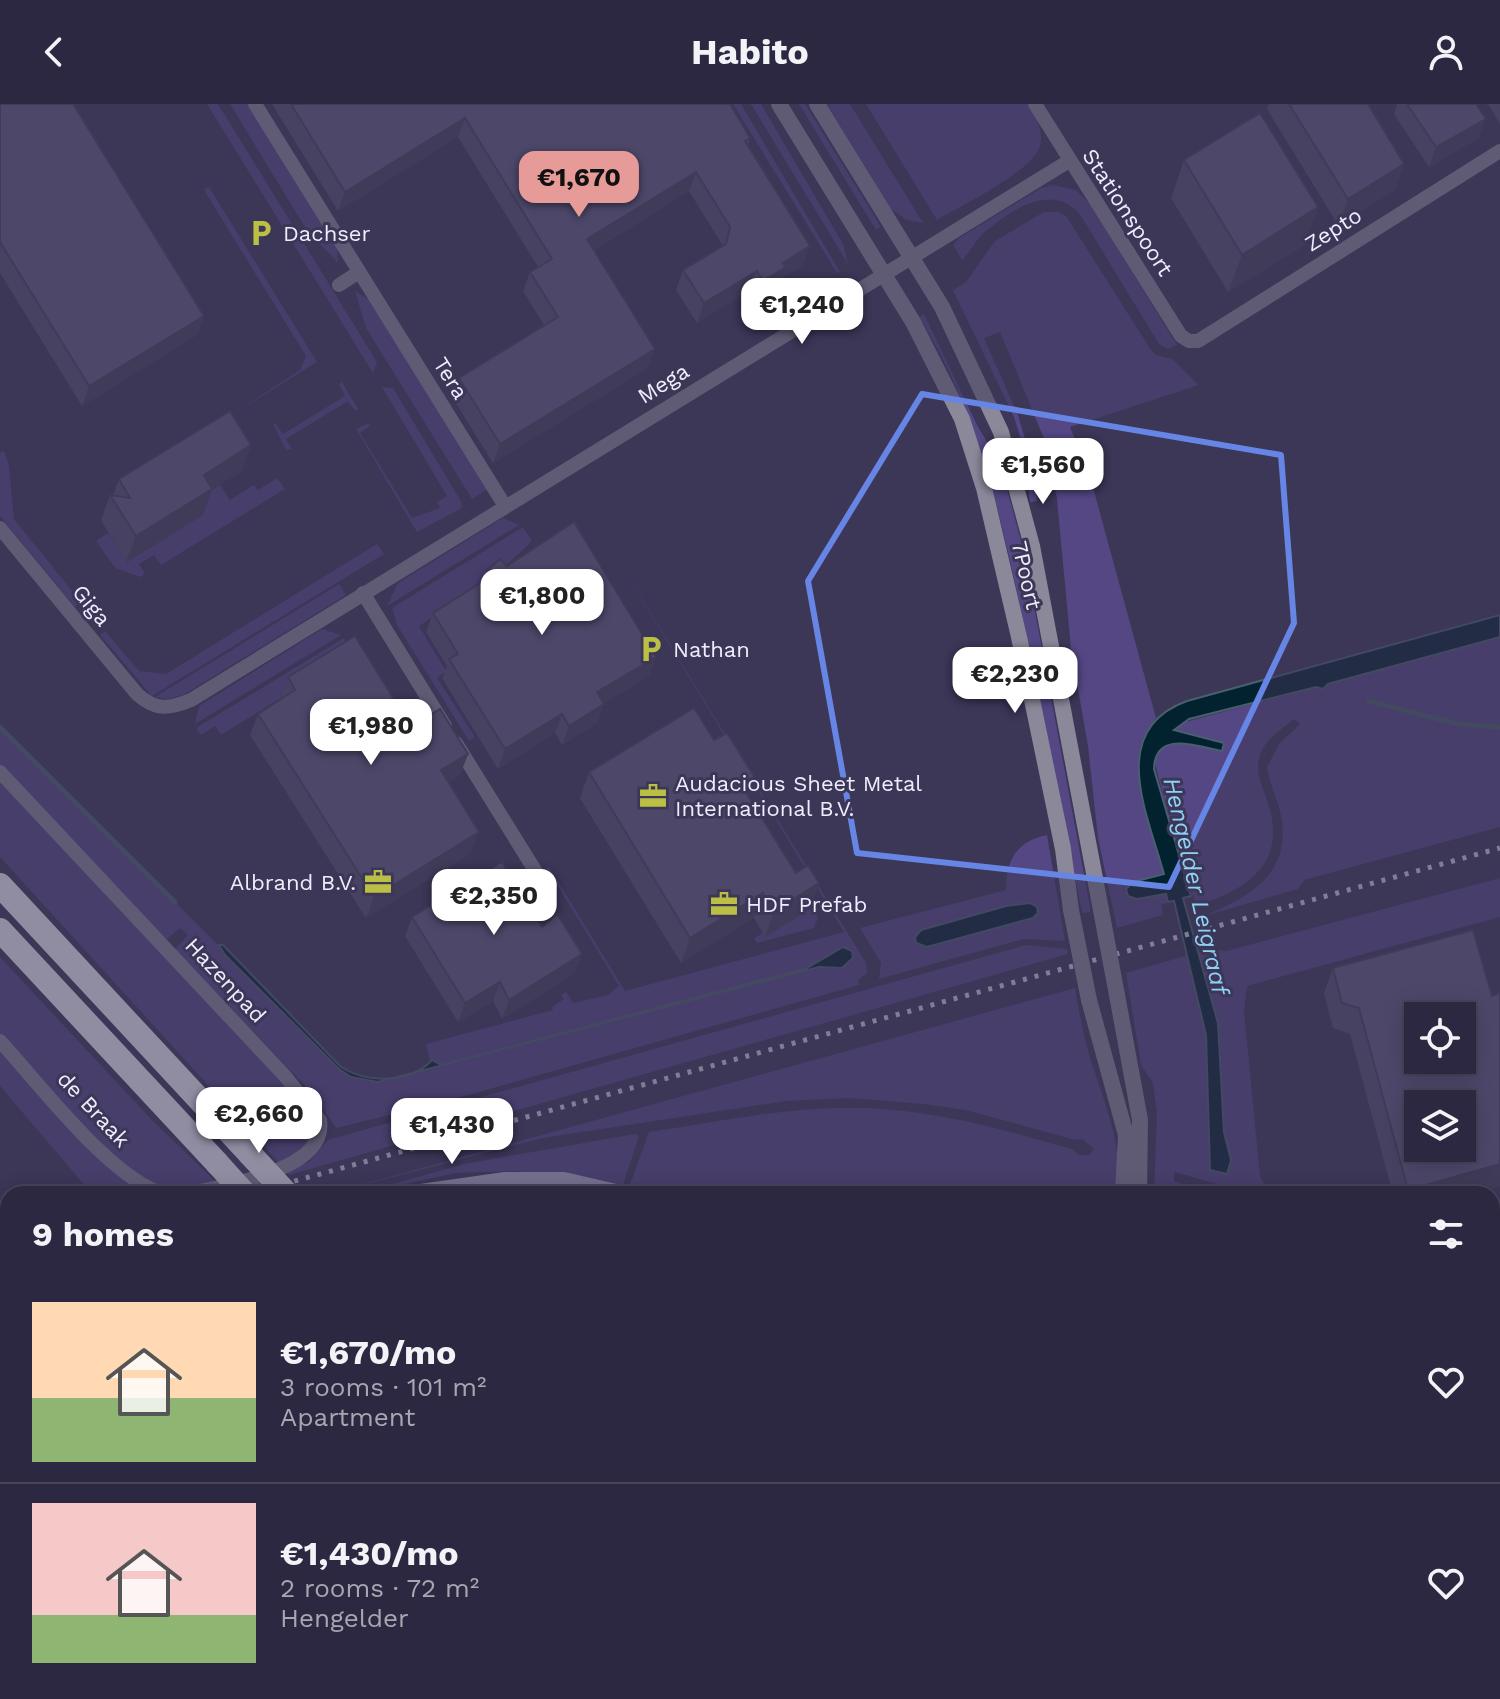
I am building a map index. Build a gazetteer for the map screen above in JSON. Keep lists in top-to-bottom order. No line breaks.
{"streets":{"street":["Stationspoort","Zepto","Tera","Mega","7Poort","Giga","Hazenpad","de Braak"]},"crossings":[["Stationspoort","Zepto"],["Stationspoort","Mega"],["Tera","Mega"],["Mega","7Poort"],["Mega","Giga"]],"water":["Hengelder Leigraaf"],"places":{"parking":["Dachser","Nathan"],"office":["Audacious Sheet Metal International B.V.","Albrand B.V.","HDF Prefab"]},"page":{"header":"Habito","price":["€1,670","€1,240","€1,560","€1,800","€2,230","€1,980","€2,350","€2,660","€1,430"],"heading":"9 homes","list":[{"name":"€1,670/mo","note":"3 rooms · 101 m² · Apartment"},{"name":"€1,430/mo","note":"2 rooms · 72 m² · Hengelder"}]}}
